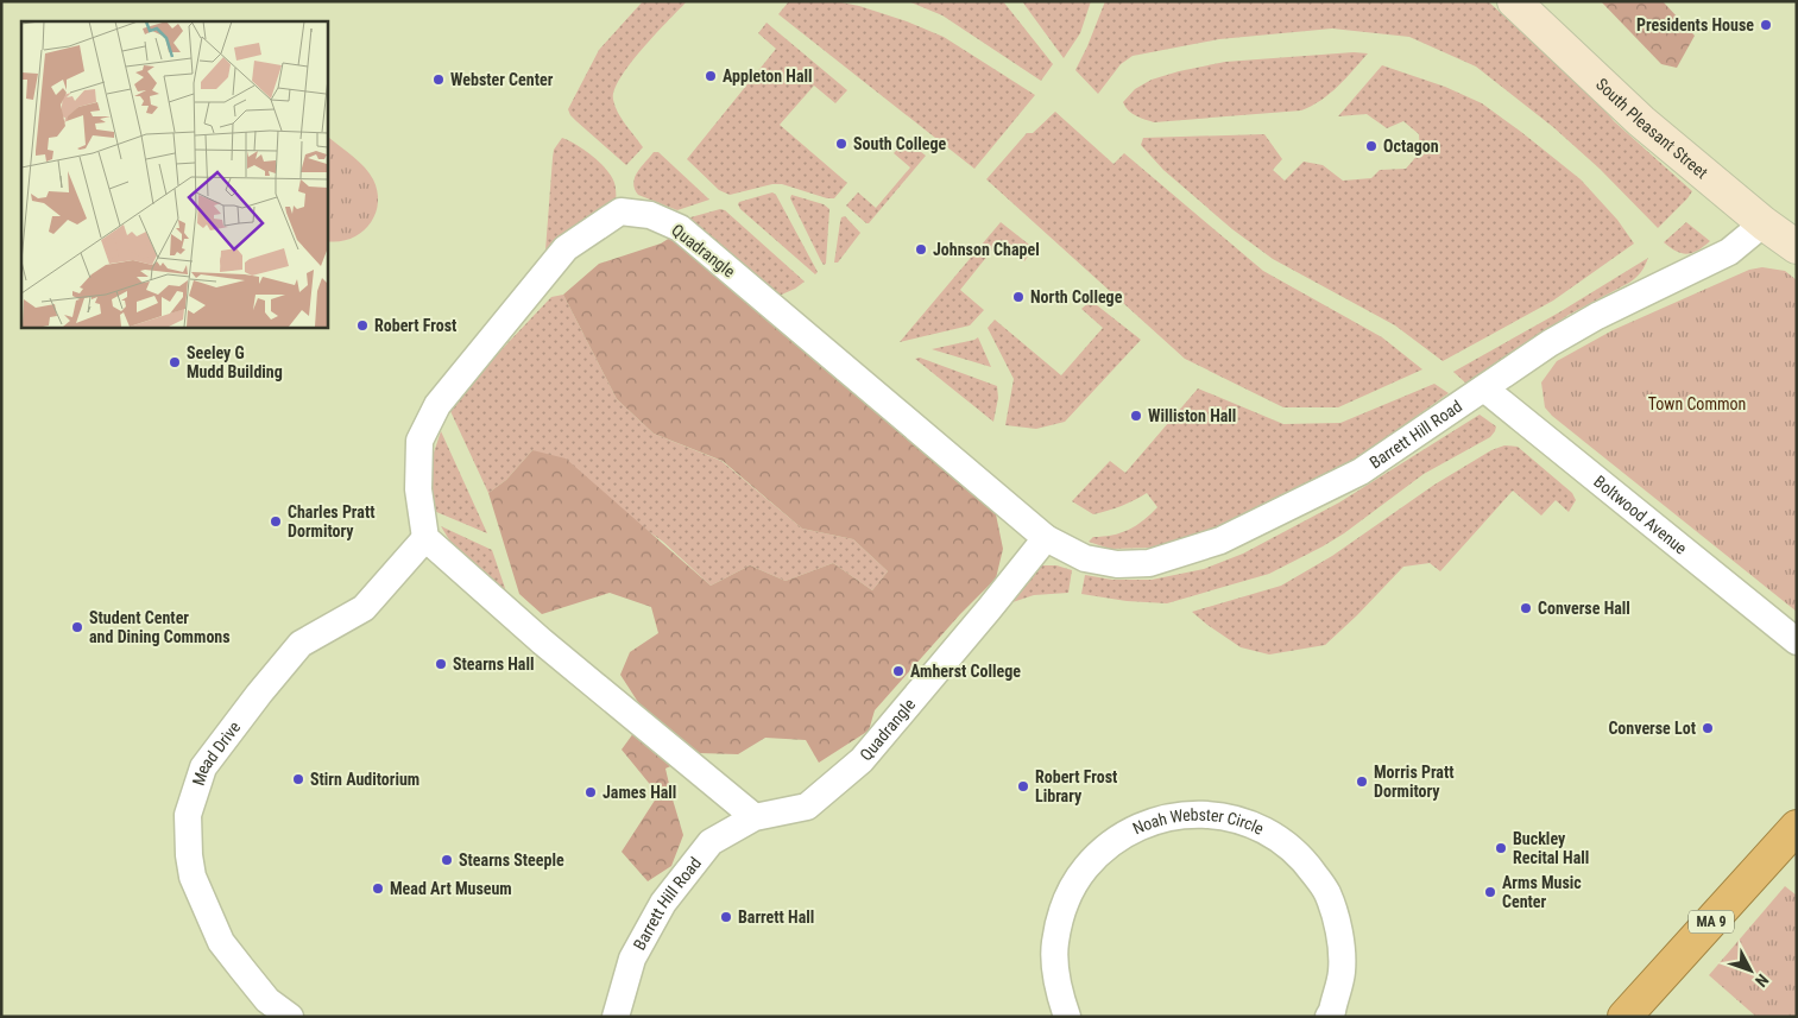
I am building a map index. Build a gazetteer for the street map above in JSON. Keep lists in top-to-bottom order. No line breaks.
{"streets":{"highway":["MA 9"],"main road":["South Pleasant Street"],"street":["Quadrangle","Barrett Hill Road","Boltwood Avenue","Mead Drive","Noah Webster Circle"]},"crossings":[["South Pleasant Street","Barrett Hill Road"],["Quadrangle","Barrett Hill Road"],["Quadrangle","Mead Drive"],["Barrett Hill Road","Boltwood Avenue"]],"parks":["Town Common"],"places":["Presidents House","Appleton Hall","Webster Center","South College","Octagon","Johnson Chapel","North College","Robert Frost","Seeley G Mudd Building","Williston Hall","Charles Pratt Dormitory","Converse Hall","Student Center and Dining Commons","Stearns Hall","Amherst College","Converse Lot","Stirn Auditorium","Morris Pratt Dormitory","Robert Frost Library","James Hall","Buckley Recital Hall","Stearns Steeple","Mead Art Museum","Arms Music Center","Barrett Hall"],"north":"bottom right"}
